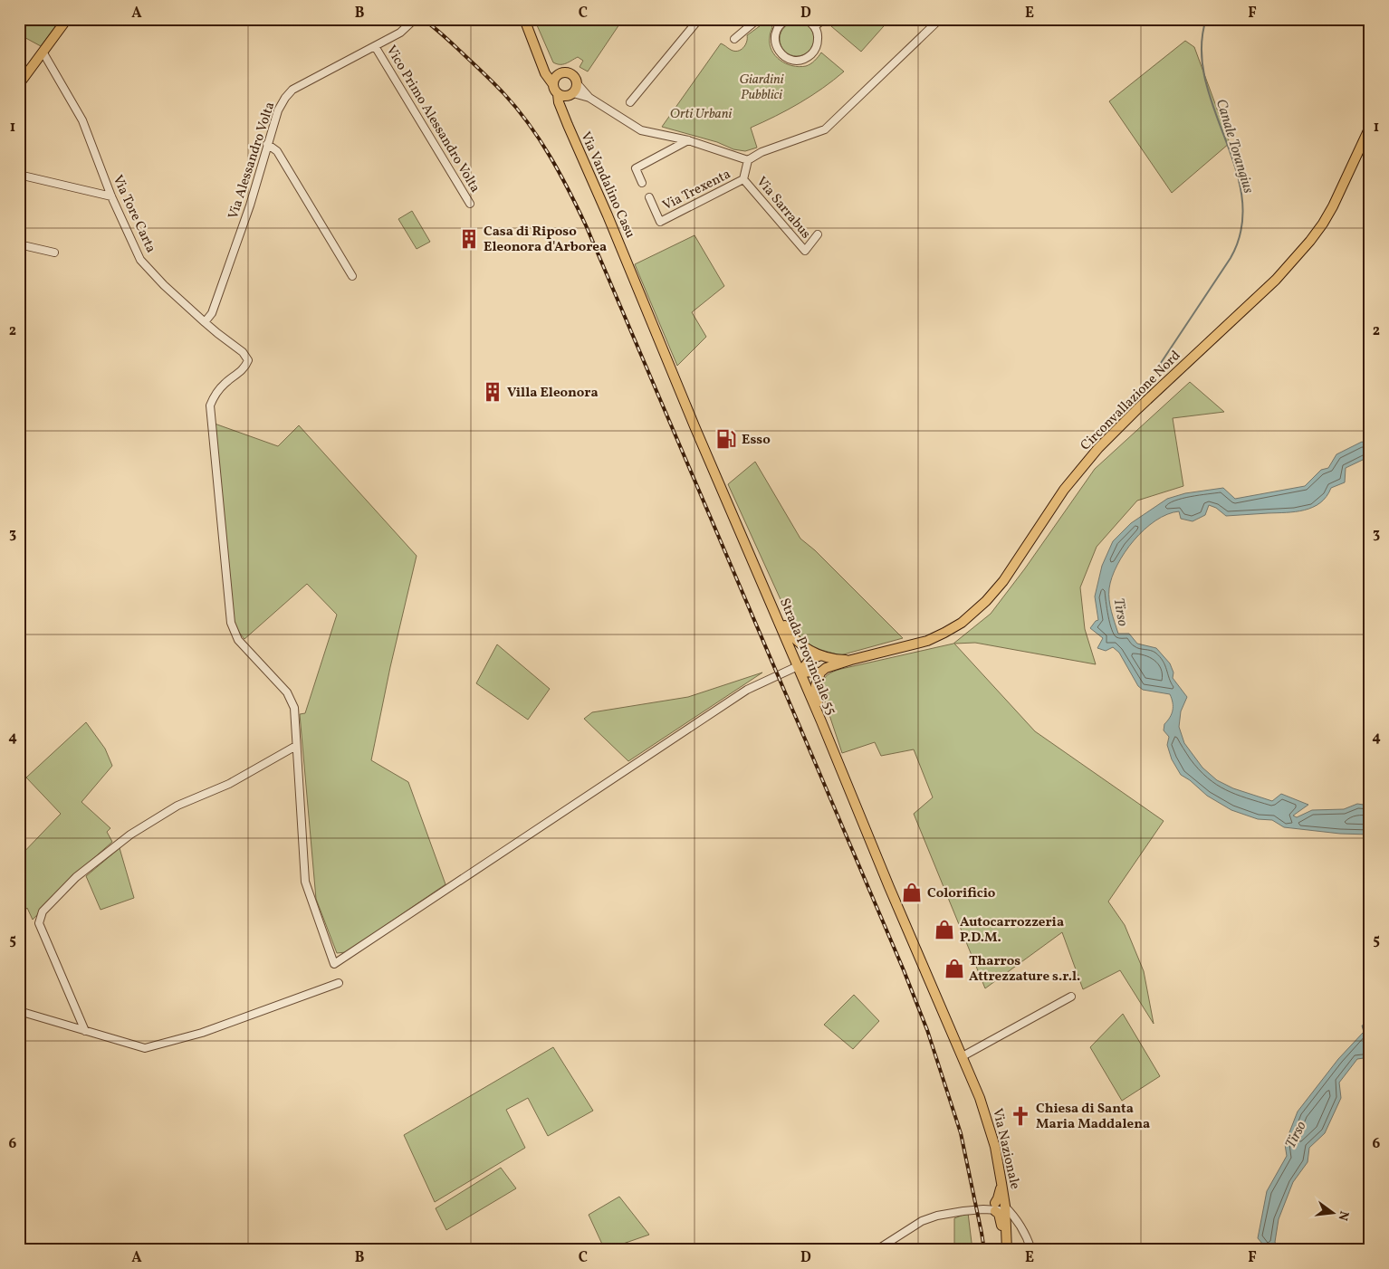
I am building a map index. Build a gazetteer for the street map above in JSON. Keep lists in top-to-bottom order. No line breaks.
{"streets":{"main road":["Via Vandalino Casu","Circonvallazione Nord","Strada Provinciale 55","Via Nazionale"],"street":["Vico Primo Alessandro Volta","Via Alessandro Volta","Via Trexenta","Via Sarrabus","Via Tore Carta"]},"crossings":[["Vico Primo Alessandro Volta","Via Alessandro Volta"],["Via Alessandro Volta","Via Tore Carta"],["Via Vandalino Casu","Strada Provinciale 55"],["Via Trexenta","Via Sarrabus"],["Circonvallazione Nord","Strada Provinciale 55"],["Strada Provinciale 55","Via Nazionale"]],"water":["Canale Torangius","Tirso"],"parks":["Giardini Pubblici","Orti Urbani"],"places":{"building":["Casa di Riposo Eleonora d'Arborea","Villa Eleonora"],"fuel station":["Esso"],"shop":["Colorificio","Autocarrozzeria P.D.M.","Tharros Attrezzature s.r.l."],"church":["Chiesa di Santa Maria Maddalena"]},"north":"right","grid":{"columns":["A","B","C","D","E","F"],"rows":["1","2","3","4","5","6"]}}
